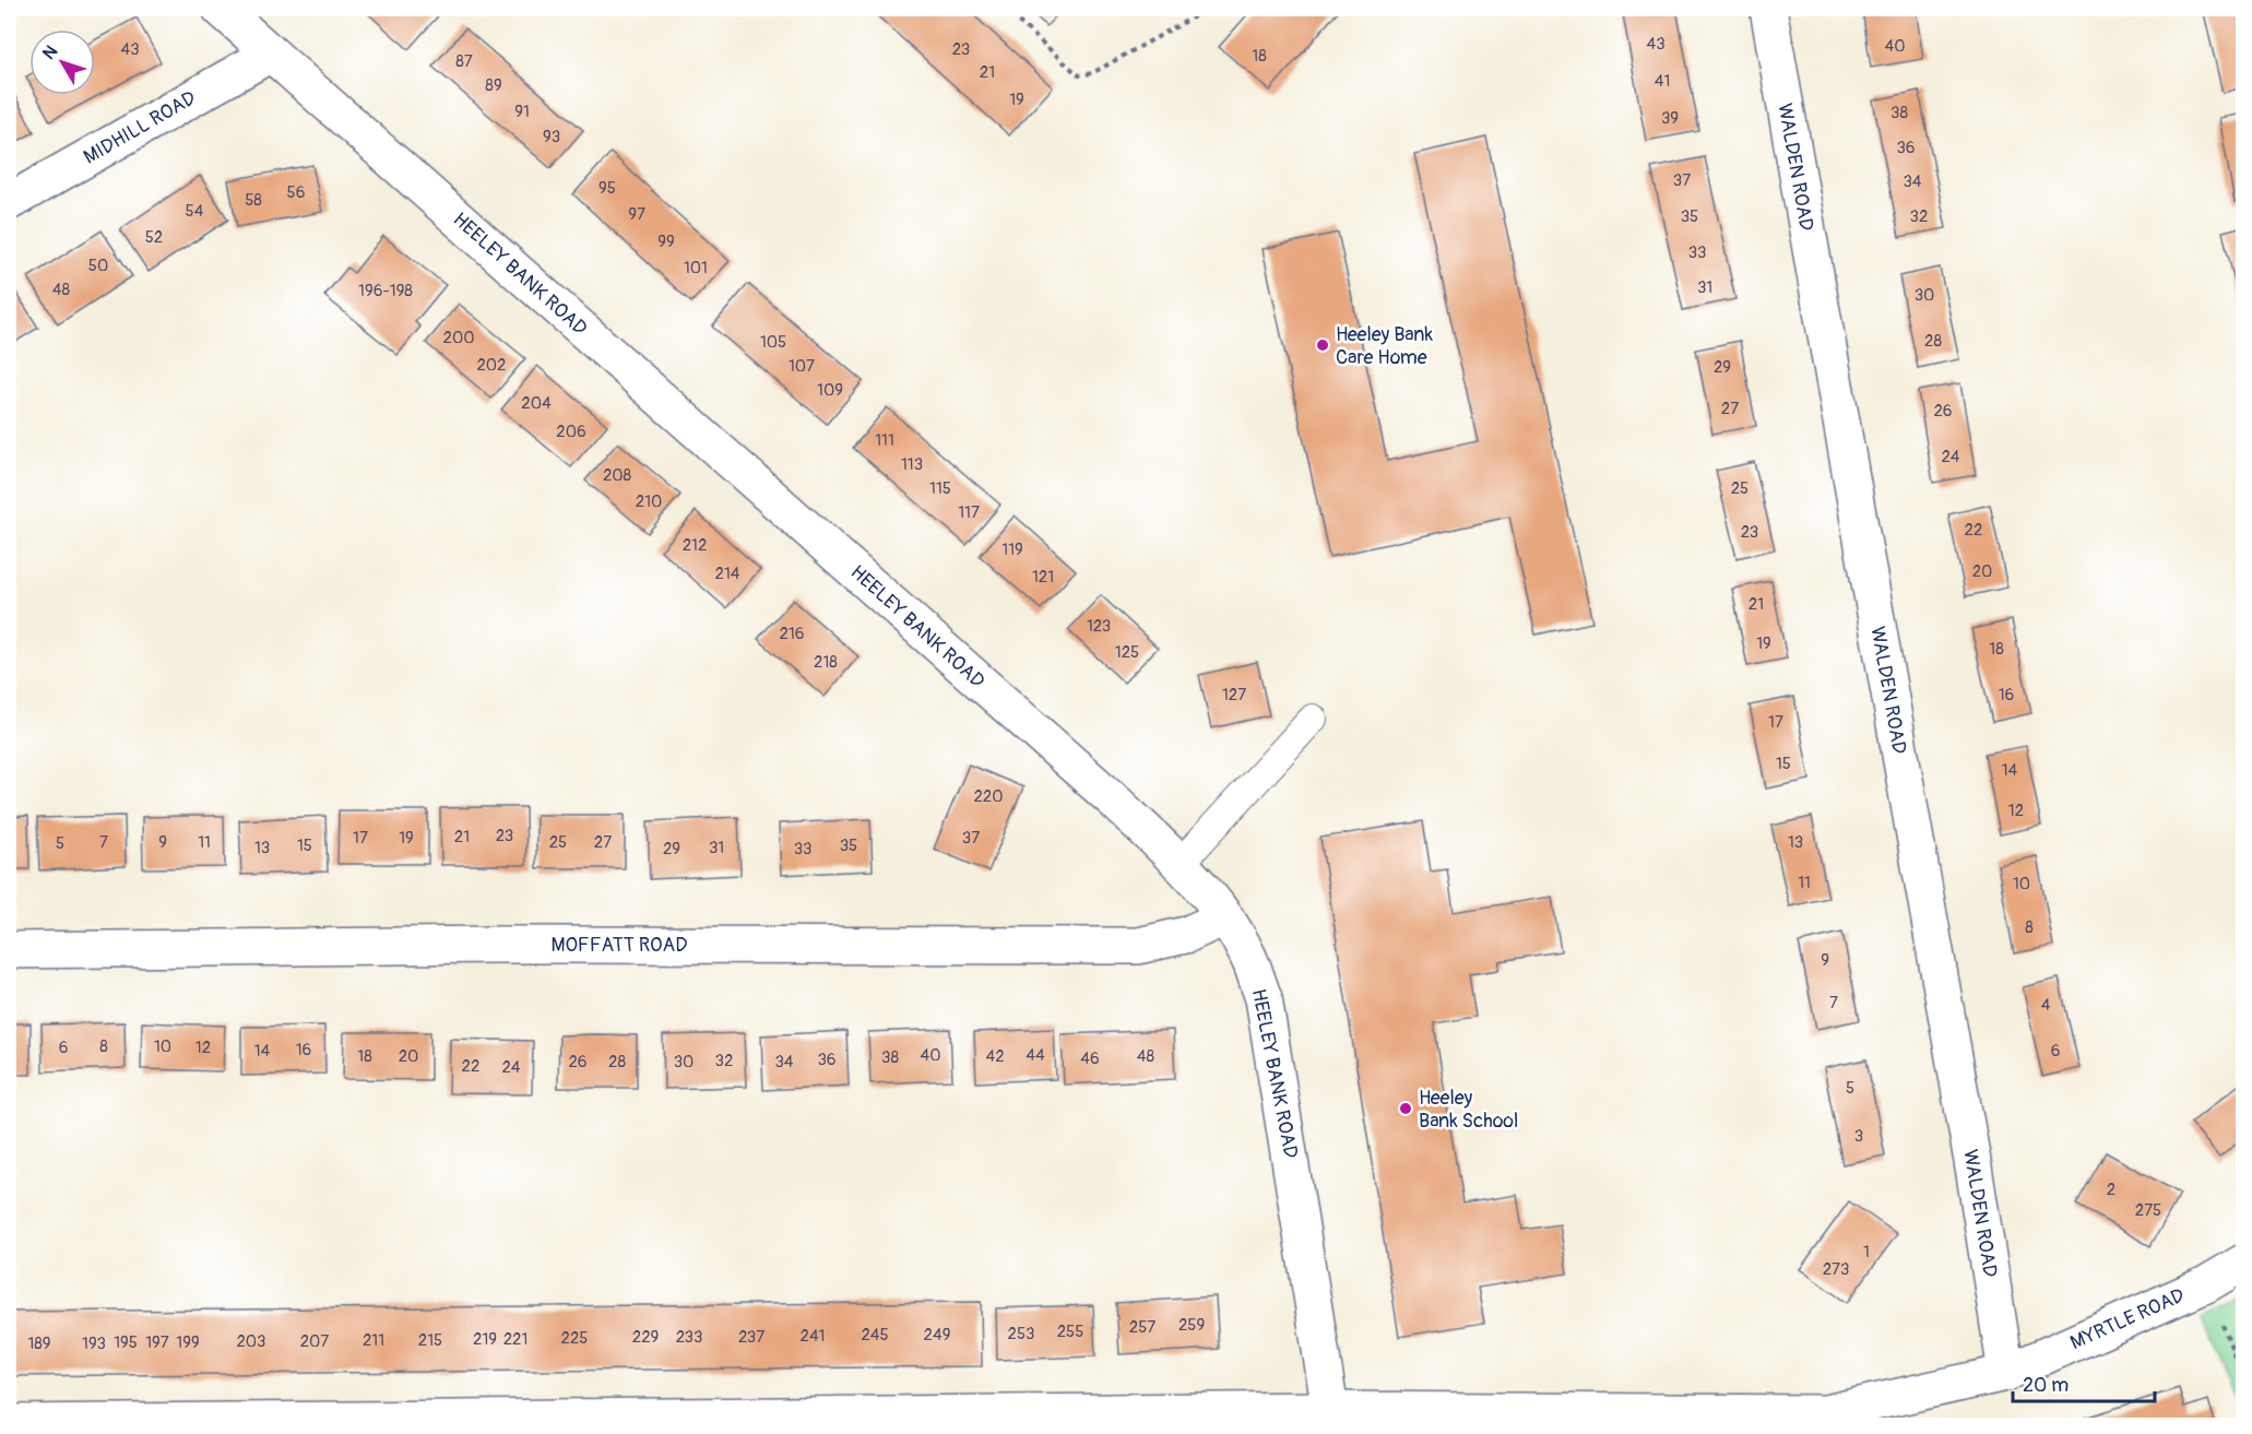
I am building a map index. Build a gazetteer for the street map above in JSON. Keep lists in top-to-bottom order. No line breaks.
{"streets":{"street":["MIDHILL ROAD","WALDEN ROAD","HEELEY BANK ROAD","MOFFATT ROAD","MYRTLE ROAD"]},"crossings":[["MIDHILL ROAD","HEELEY BANK ROAD"],["WALDEN ROAD","MYRTLE ROAD"],["HEELEY BANK ROAD","MOFFATT ROAD"],["HEELEY BANK ROAD","MYRTLE ROAD"]],"places":["Heeley Bank Care Home","Heeley Bank School"],"house_numbers":["43","40","43","23","18","87","21","41","89","19","91","38","39","93","36","37","34","95","56","58","54","97","35","32","52","99","33","50","101","31","48","196-198","30","200","28","105","202","107","29","109","204","27","26","206","111","24","113","208","115","25","210","117","22","23","212","119","20","214","121","21","123","216","19","18","125","218","127","16","17","15","14","220","12","23","21","17","19","37","7","9","11","25","27","13","5","15","35","13","31","29","33","11","10","8","9","7","4","8","10","6","12","16","14","6","40","44","18","20","42","48","38","46","36","32","26","28","30","34","22","24","5","3","2","275","1","273","259","257","255","253","245","249","241","229","233","237","225","219","221","211","215","203","207","195","197","199","189","193"],"scale_bar":"20 m","north":"top left"}
